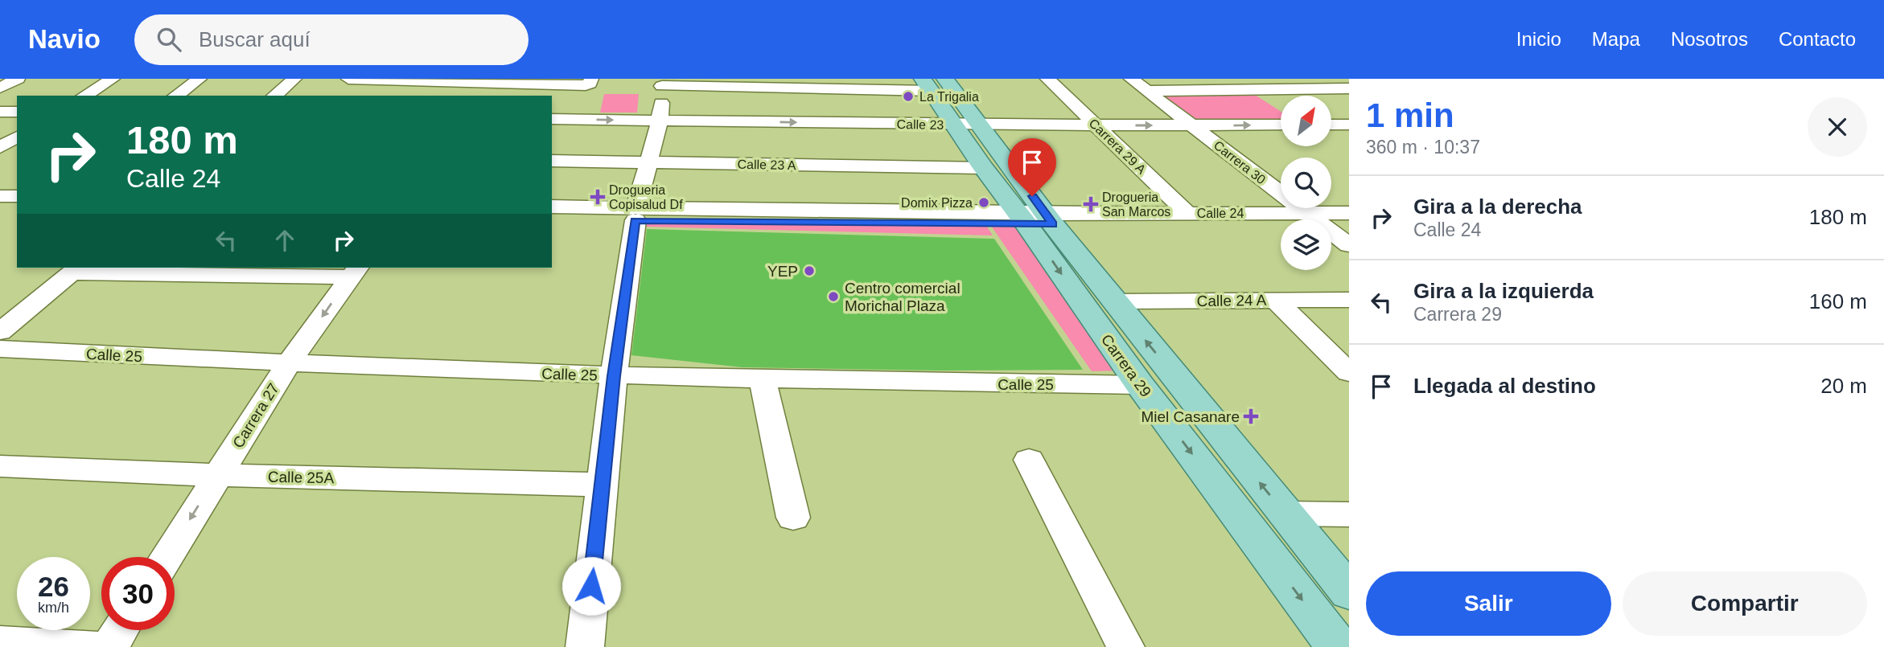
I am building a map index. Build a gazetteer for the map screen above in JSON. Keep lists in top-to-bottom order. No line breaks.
{"streets":{"main road":["Carrera 29"],"street":["Calle 23","Carrera 29 A","Carrera 30","Calle 23 A","Calle 24","Calle 24 A","Calle 25","Carrera 27","Calle 25A"]},"crossings":[["Calle 23","Carrera 29 A"],["Calle 23","Carrera 30"],["Calle 23","Carrera 29"],["Carrera 29 A","Calle 24"],["Carrera 30","Calle 24"],["Calle 23 A","Carrera 29"],["Calle 24","Carrera 29"],["Calle 24 A","Carrera 29"],["Calle 25","Carrera 29"],["Calle 25","Carrera 27"],["Carrera 27","Calle 25A"]],"one_way":["Carrera 27"],"places":{"other":["La Trigalia","Domix Pizza","YEP","Centro comercial Morichal Plaza"],"health":["Drogueria Copisalud Df","Drogueria San Marcos","Miel Casanare"]},"north":"top right","page":{"header":"Navio","search":"Buscar aquí","nav":["Inicio","Mapa","Nosotros","Contacto"],"heading":["1 min","360 m · 10:37"],"turn":["180 m","Calle 24"],"list":[{"name":"Gira a la derecha","note":"Calle 24","value":"180 m"},{"name":"Gira a la izquierda","note":"Carrera 29","value":"160 m"},{"name":"Llegada al destino","value":"20 m"}],"speed":"26 km/h","limit":"30","buttons":["Salir","Compartir"]}}
